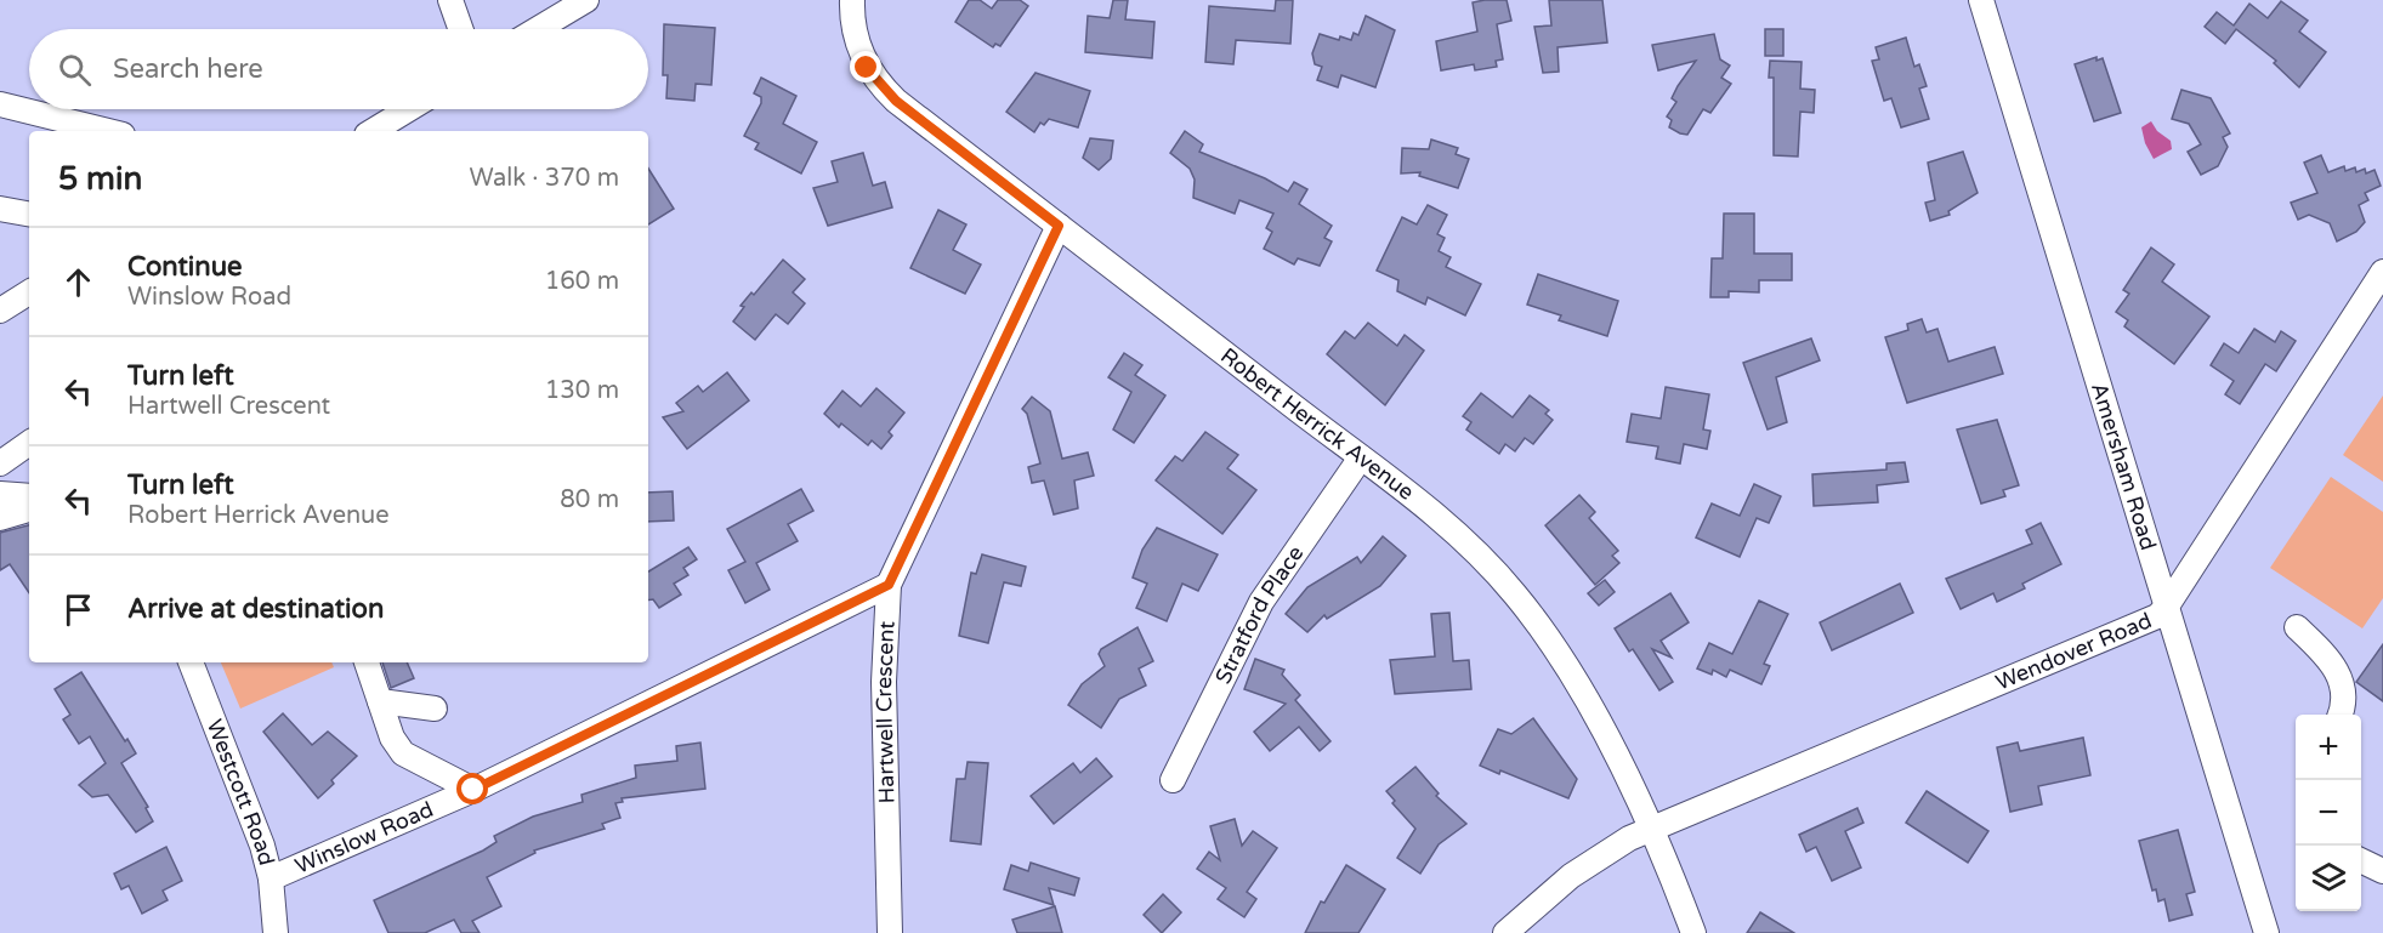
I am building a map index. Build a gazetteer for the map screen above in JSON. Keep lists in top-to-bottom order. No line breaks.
{"streets":{"street":["Robert Herrick Avenue","Amersham Road","Stratford Place","Wendover Road","Hartwell Crescent","Westcott Road","Winslow Road"]},"crossings":[["Robert Herrick Avenue","Stratford Place"],["Robert Herrick Avenue","Wendover Road"],["Robert Herrick Avenue","Hartwell Crescent"],["Amersham Road","Wendover Road"],["Hartwell Crescent","Winslow Road"],["Westcott Road","Winslow Road"]],"page":{"search":"Search here","heading":["5 min","Walk · 370 m"],"list":[["Continue","Winslow Road","160 m"],["Turn left","Hartwell Crescent","130 m"],["Turn left","Robert Herrick Avenue","80 m"],"Arrive at destination"],"map_buttons":["+","−"]}}
